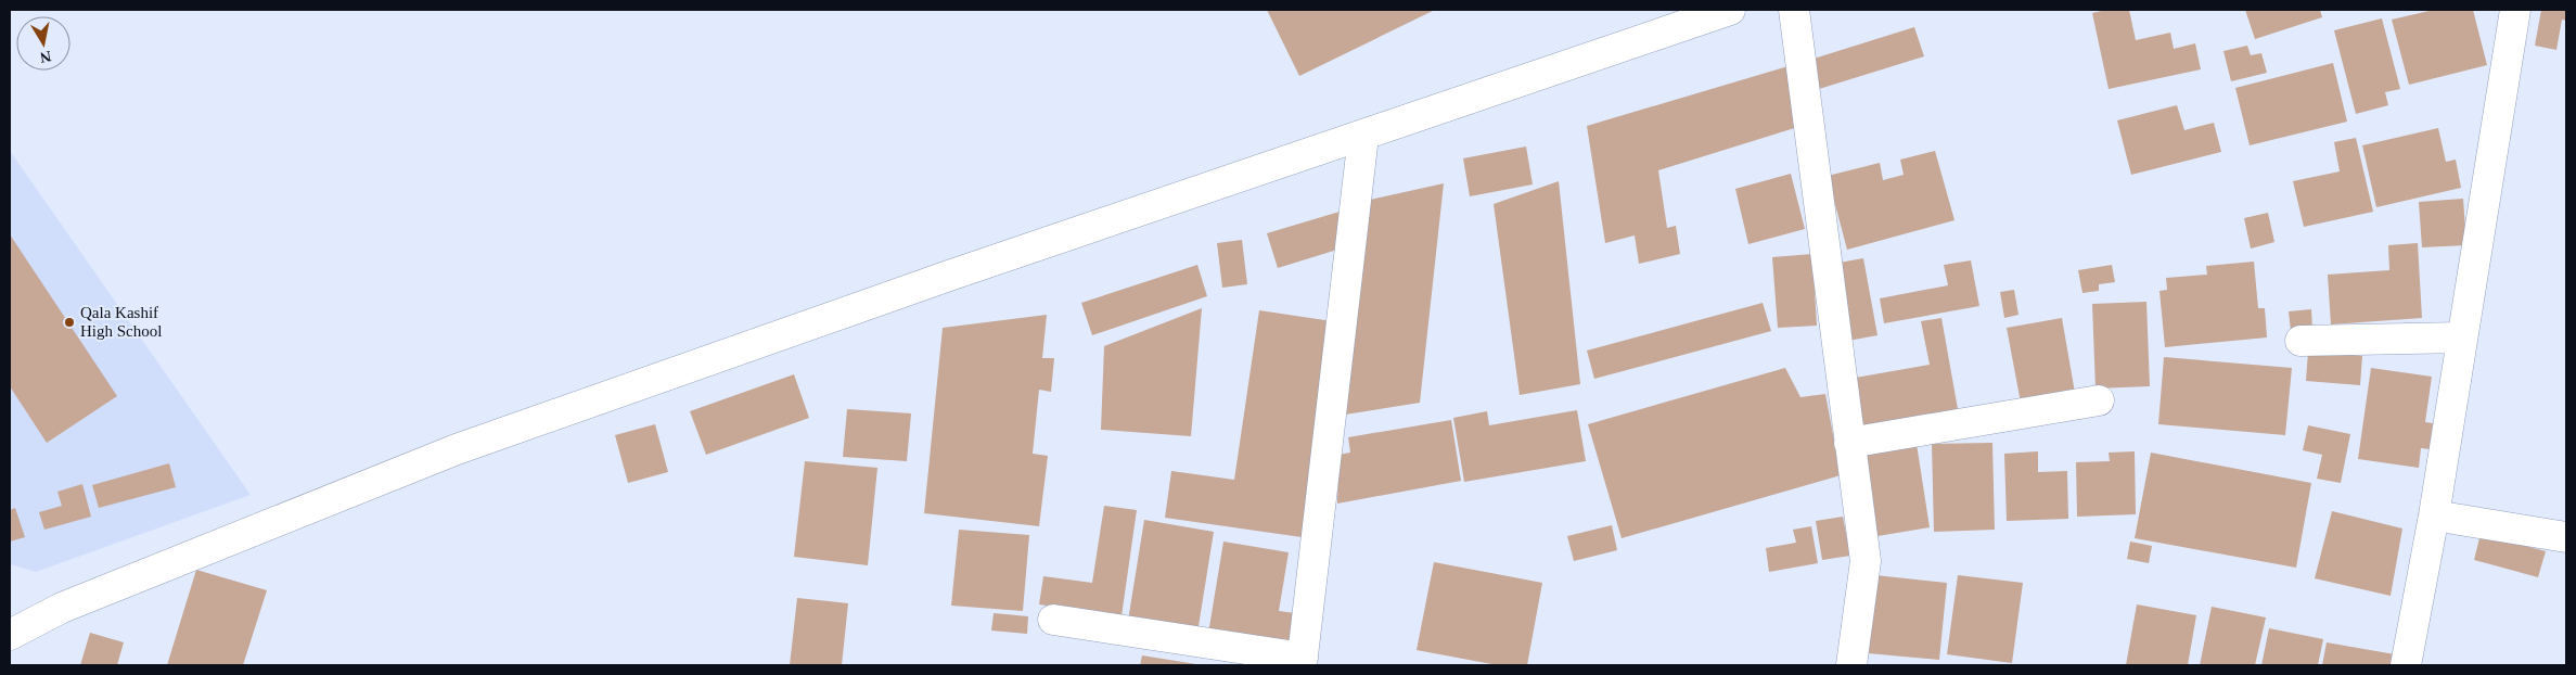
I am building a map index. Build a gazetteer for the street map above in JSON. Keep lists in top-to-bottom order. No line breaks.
{"places":["Qala Kashif High School"],"north":"bottom"}
